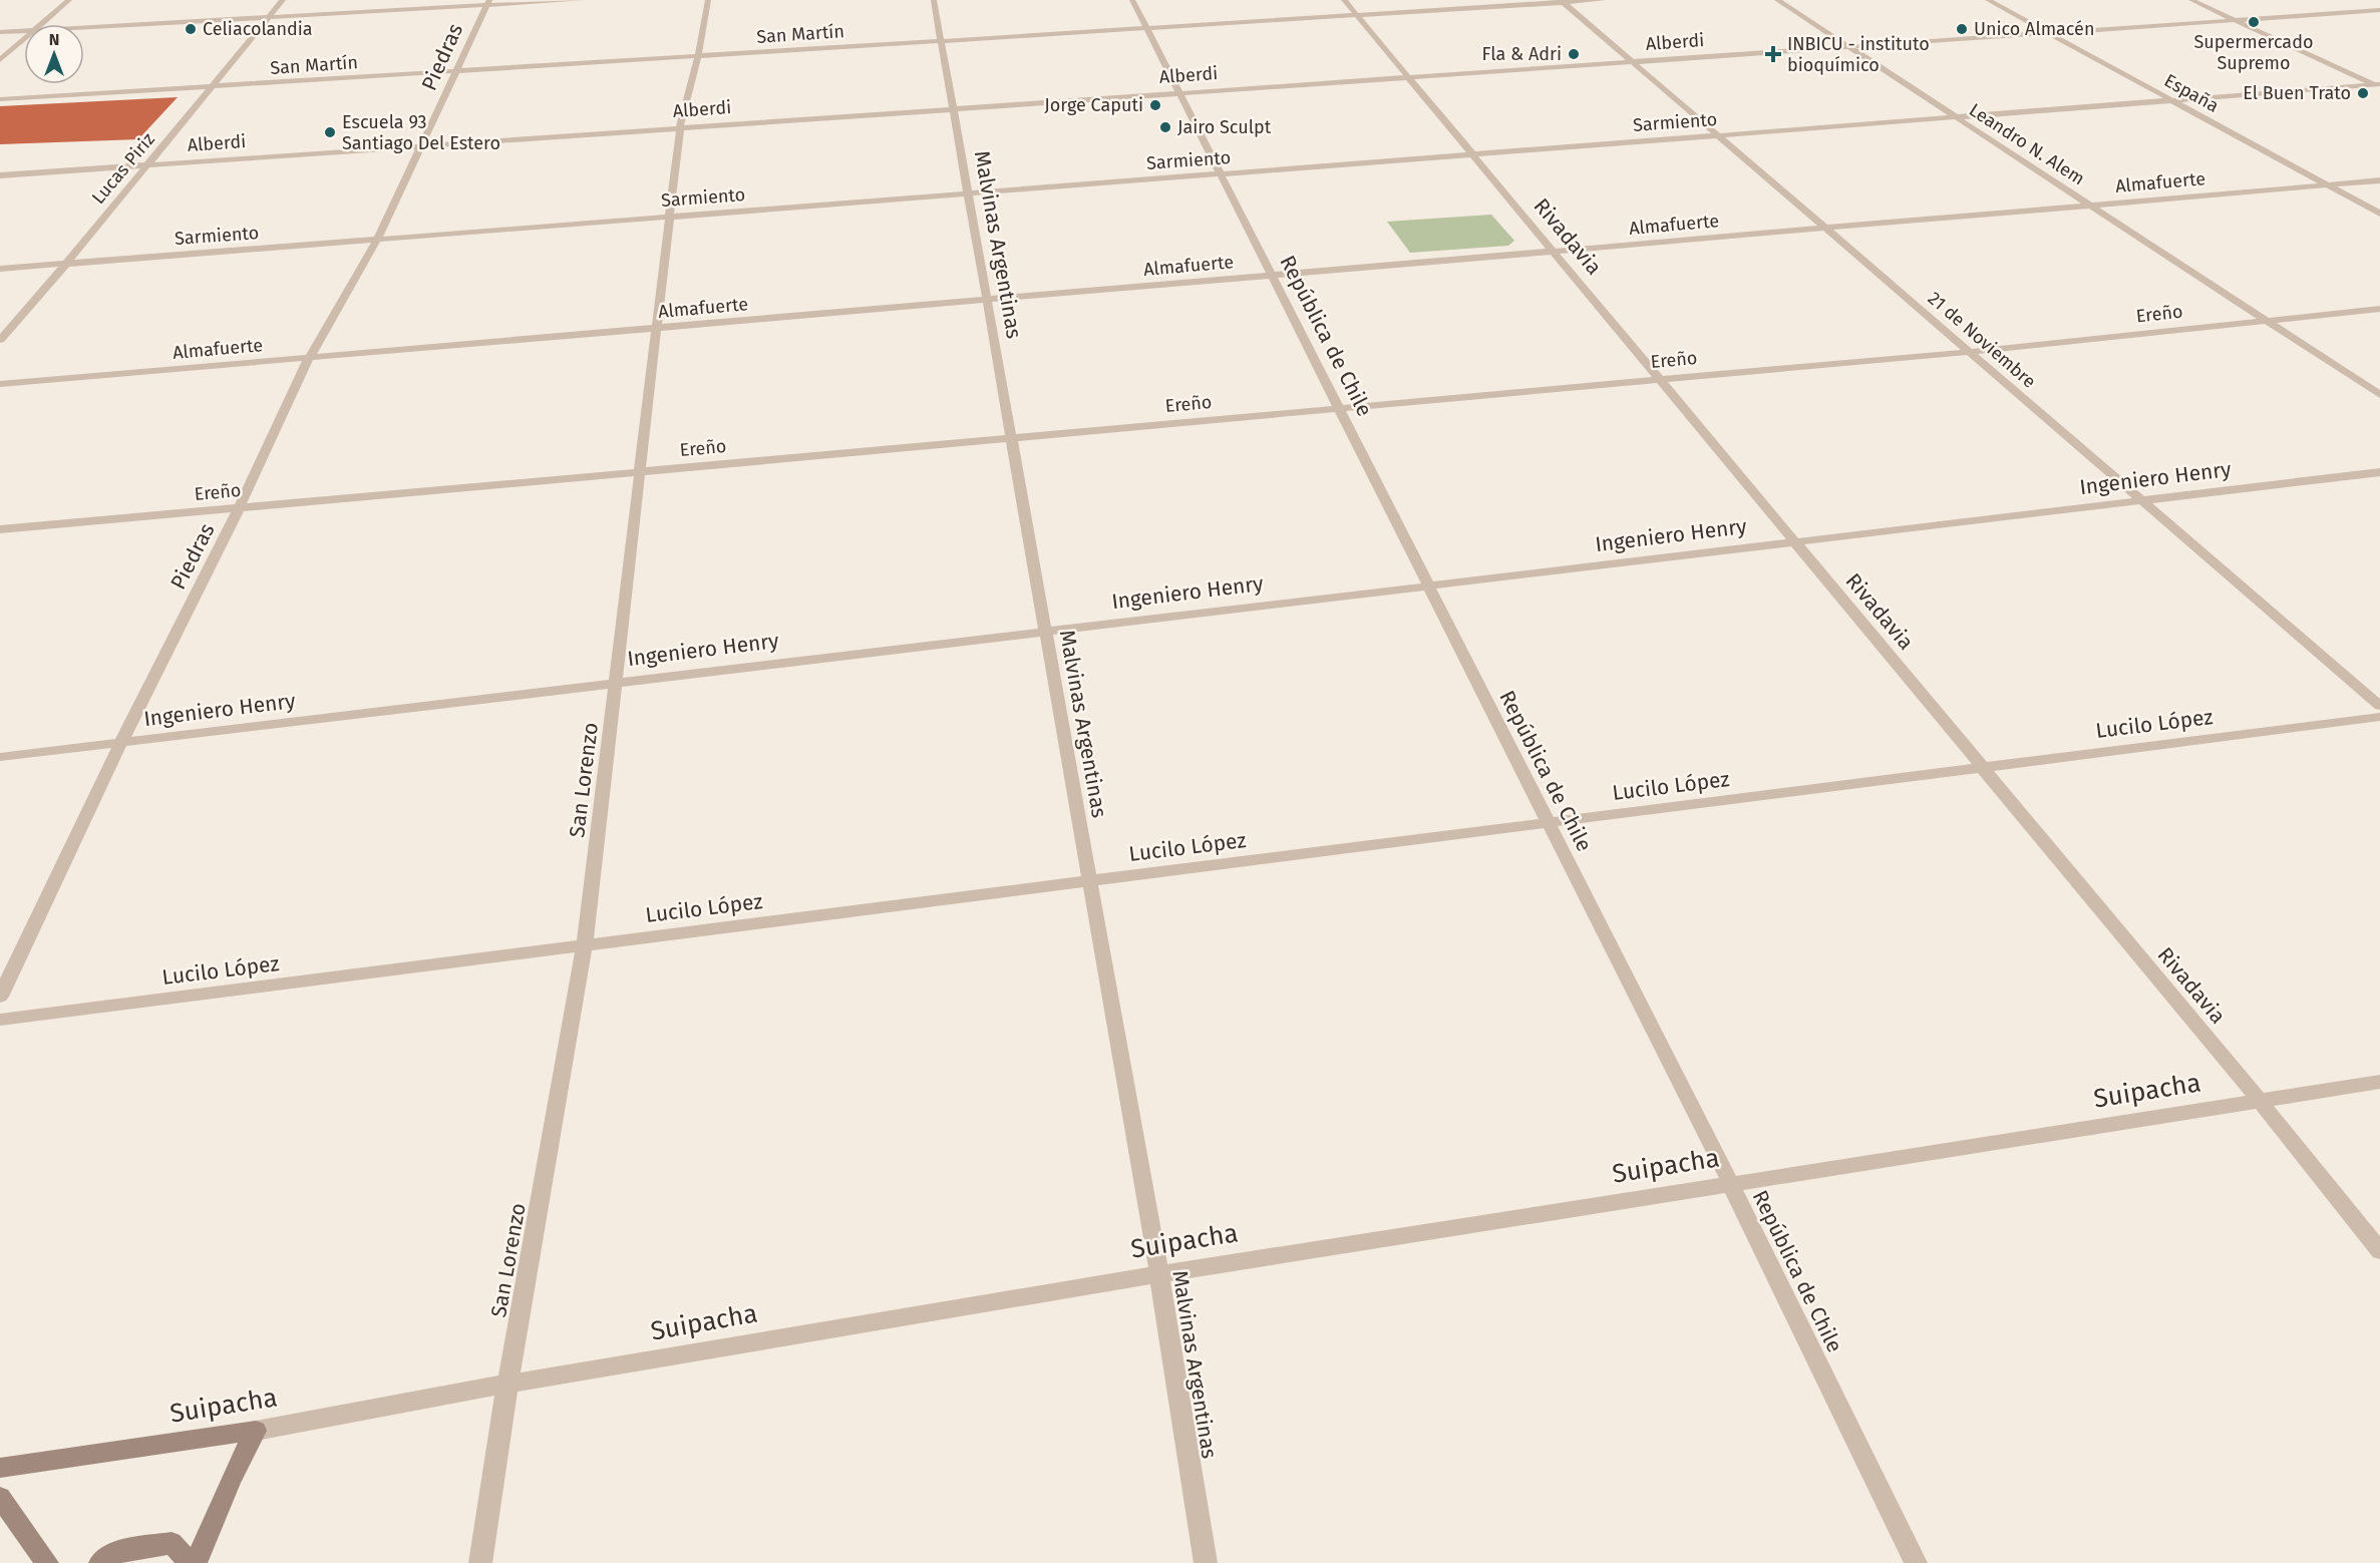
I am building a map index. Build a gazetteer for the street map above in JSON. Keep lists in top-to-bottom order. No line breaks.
{"streets":{"main road":["Suipacha"],"street":["San Martín","Alberdi","Piedras","España","Sarmiento","Leandro N. Alem","Lucas Piriz","Almafuerte","Rivadavia","Malvinas Argentinas","Ereño","República de Chile","21 de Noviembre","Ingeniero Henry","Lucilo López","San Lorenzo"]},"crossings":[["San Martín","Piedras"],["San Martín","Lucas Piriz"],["San Martín","Rivadavia"],["San Martín","Malvinas Argentinas"],["San Martín","República de Chile"],["San Martín","21 de Noviembre"],["San Martín","San Lorenzo"],["Alberdi","Piedras"],["Alberdi","España"],["Alberdi","Leandro N. Alem"],["Alberdi","Lucas Piriz"],["Alberdi","Rivadavia"],["Alberdi","Malvinas Argentinas"],["Alberdi","República de Chile"],["Alberdi","21 de Noviembre"],["Alberdi","San Lorenzo"],["Piedras","Sarmiento"],["Piedras","Almafuerte"],["Piedras","Ereño"],["Piedras","Ingeniero Henry"],["España","Sarmiento"],["España","Almafuerte"],["Sarmiento","Leandro N. Alem"],["Sarmiento","Lucas Piriz"],["Sarmiento","Rivadavia"],["Sarmiento","Malvinas Argentinas"],["Sarmiento","República de Chile"],["Sarmiento","21 de Noviembre"],["Sarmiento","San Lorenzo"],["Leandro N. Alem","Almafuerte"],["Leandro N. Alem","Ereño"],["Almafuerte","Rivadavia"],["Almafuerte","Malvinas Argentinas"],["Almafuerte","República de Chile"],["Almafuerte","21 de Noviembre"],["Almafuerte","San Lorenzo"],["Rivadavia","Ereño"],["Rivadavia","Ingeniero Henry"],["Rivadavia","Lucilo López"],["Rivadavia","Suipacha"],["Malvinas Argentinas","Ereño"],["Malvinas Argentinas","Ingeniero Henry"],["Malvinas Argentinas","Lucilo López"],["Malvinas Argentinas","Suipacha"],["Ereño","República de Chile"],["Ereño","21 de Noviembre"],["Ereño","San Lorenzo"],["República de Chile","Ingeniero Henry"],["República de Chile","Lucilo López"],["República de Chile","Suipacha"],["21 de Noviembre","Ingeniero Henry"],["Ingeniero Henry","San Lorenzo"],["Lucilo López","San Lorenzo"],["San Lorenzo","Suipacha"]],"places":{"other":["Supermercado Supremo","Celiacolandia","Unico Almacén","Fla & Adri","El Buen Trato","Jorge Caputi","Jairo Sculpt","Escuela 93 Santiago Del Estero"],"health":["INBICU - instituto bioquímico"]},"north":"top"}
